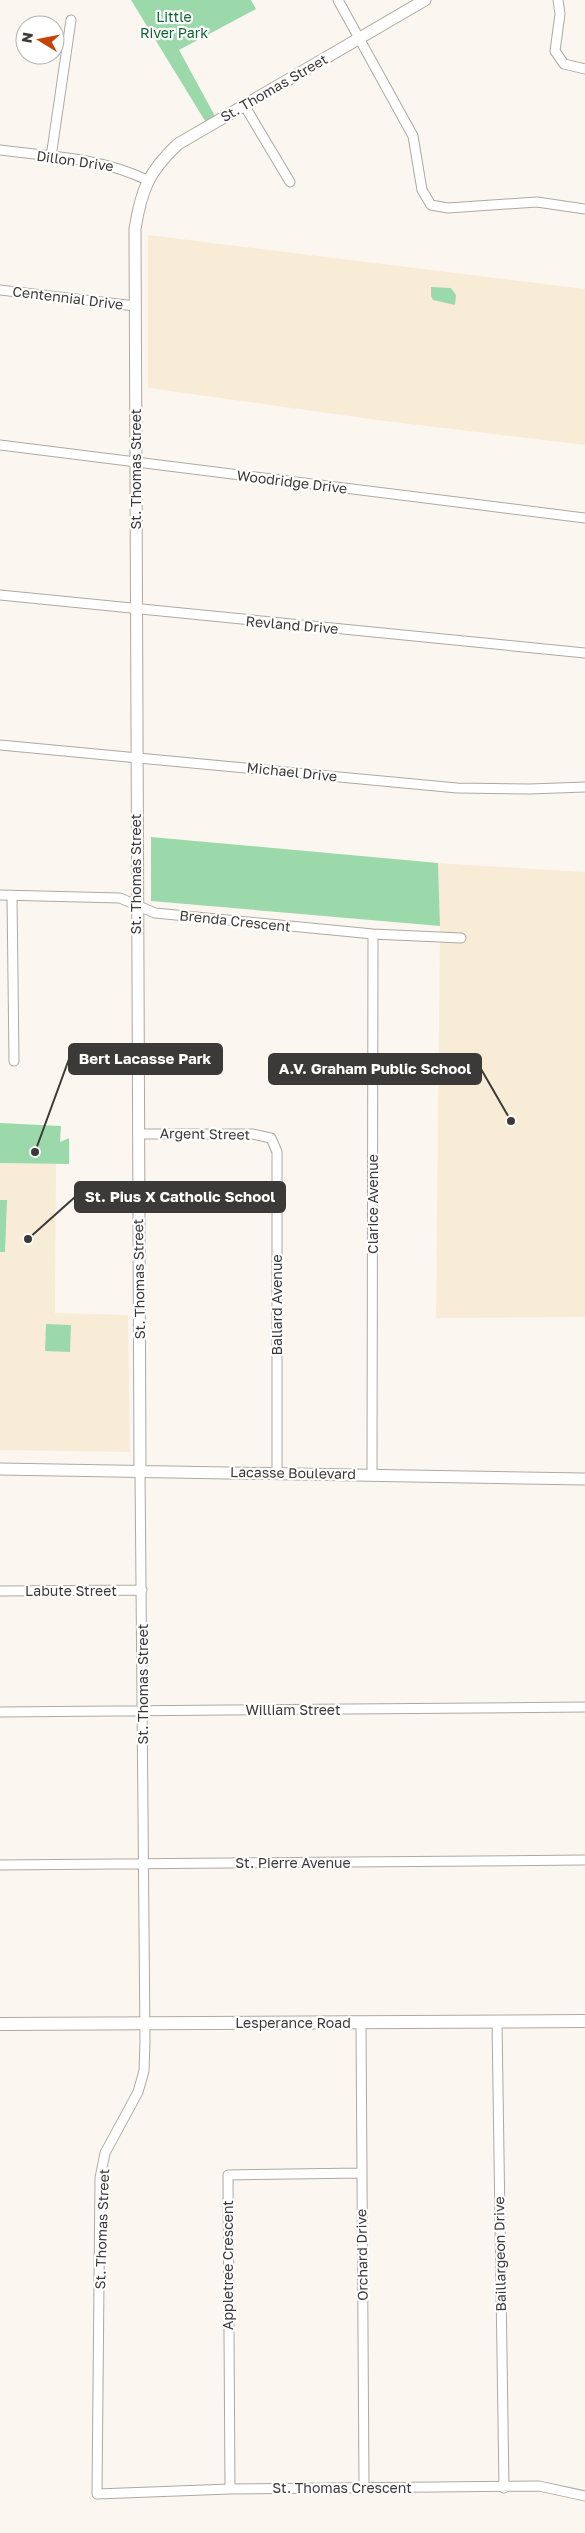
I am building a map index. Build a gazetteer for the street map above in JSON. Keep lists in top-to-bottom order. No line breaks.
{"streets":{"main road":["Lesperance Road"],"street":["St. Thomas Street","Dillon Drive","Centennial Drive","Woodridge Drive","Revland Drive","Michael Drive","Brenda Crescent","Argent Street","Clarice Avenue","Ballard Avenue","Lacasse Boulevard","Labute Street","William Street","St. Pierre Avenue","Baillargeon Drive","Orchard Drive","Appletree Crescent","St. Thomas Crescent"]},"crossings":[["St. Thomas Street","Dillon Drive"],["St. Thomas Street","Centennial Drive"],["St. Thomas Street","Woodridge Drive"],["St. Thomas Street","Revland Drive"],["St. Thomas Street","Michael Drive"],["St. Thomas Street","Brenda Crescent"],["St. Thomas Street","Argent Street"],["St. Thomas Street","Lacasse Boulevard"],["St. Thomas Street","Labute Street"],["St. Thomas Street","William Street"],["St. Thomas Street","St. Pierre Avenue"],["St. Thomas Street","Lesperance Road"],["St. Thomas Street","St. Thomas Crescent"],["Brenda Crescent","Clarice Avenue"],["Argent Street","Ballard Avenue"],["Clarice Avenue","Lacasse Boulevard"],["Ballard Avenue","Lacasse Boulevard"],["Lesperance Road","Baillargeon Drive"],["Lesperance Road","Orchard Drive"],["Baillargeon Drive","St. Thomas Crescent"],["Orchard Drive","Appletree Crescent"],["Orchard Drive","St. Thomas Crescent"],["Appletree Crescent","St. Thomas Crescent"]],"parks":["Little River Park"],"places":["A.V. Graham Public School","Bert Lacasse Park","St. Pius X Catholic School"],"north":"left"}
